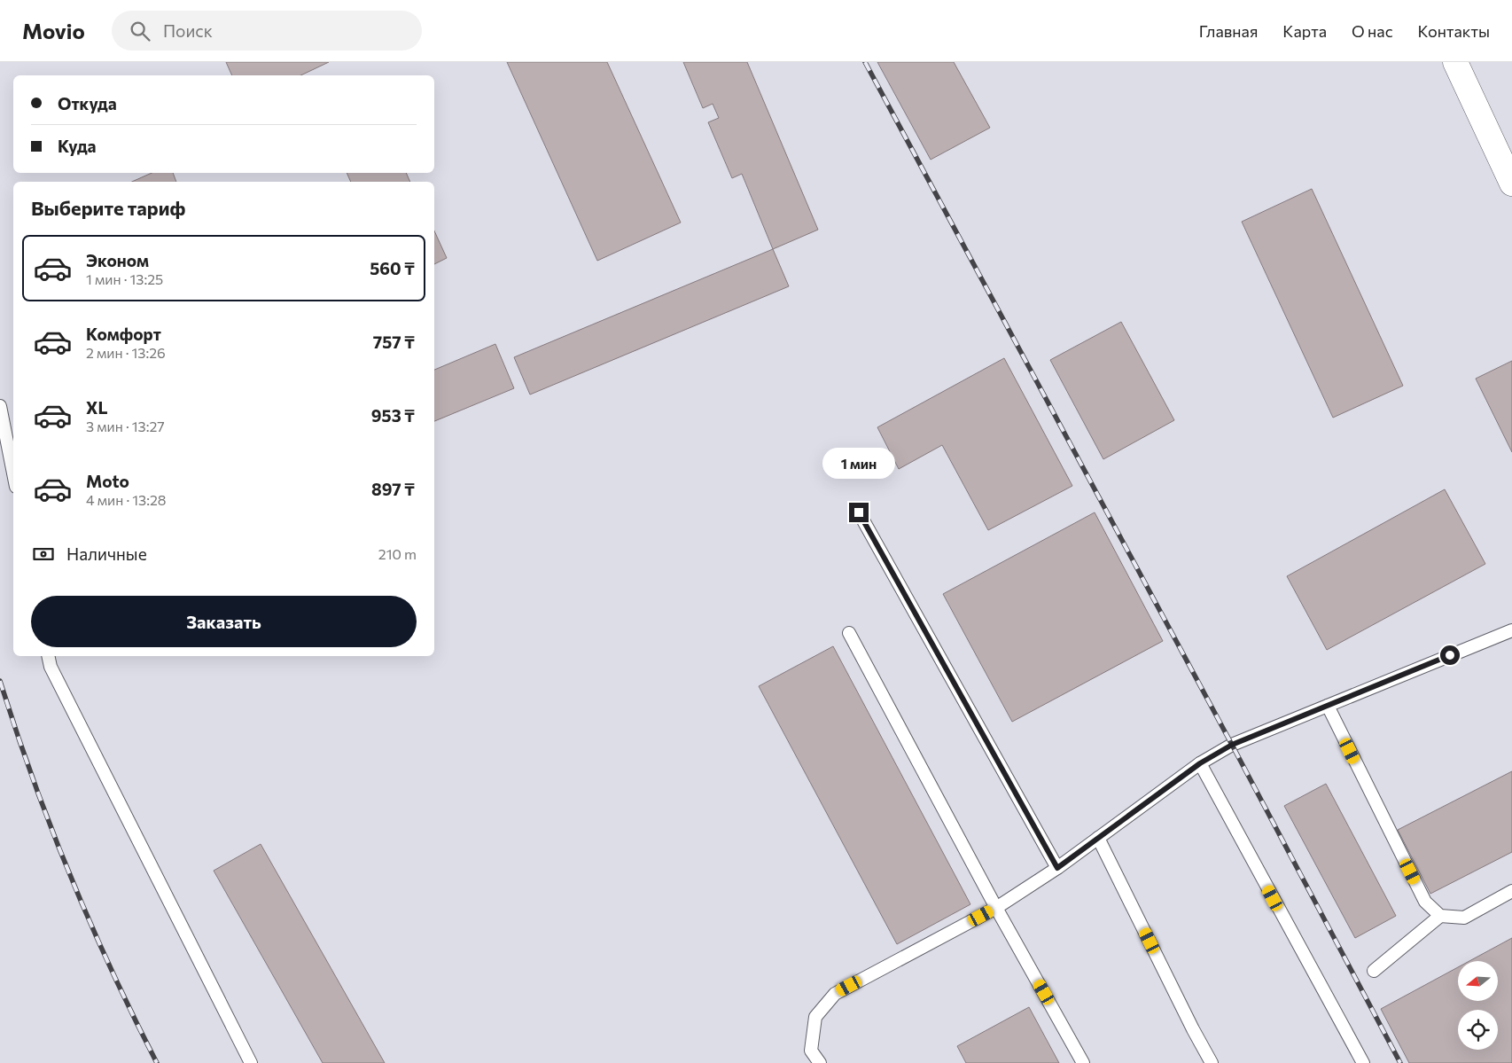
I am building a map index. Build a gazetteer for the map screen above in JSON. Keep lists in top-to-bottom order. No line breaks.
{"north":"left","page":{"header":"Movio","search":"Поиск","nav":["Главная","Карта","О нас","Контакты"],"banner":["Откуда","Куда"],"heading":"Выберите тариф","list":[{"name":"Эконом","note":"1 мин · 13:25","value":"560 ₸"},{"name":"Комфорт","note":"2 мин · 13:26","value":"757 ₸"},{"name":"XL","note":"3 мин · 13:27","value":"953 ₸"},{"name":"Moto","note":"4 мин · 13:28","value":"897 ₸"}],"bubble":"1 мин","pay":["Наличные","210 m"],"buttons":"Заказать"}}
